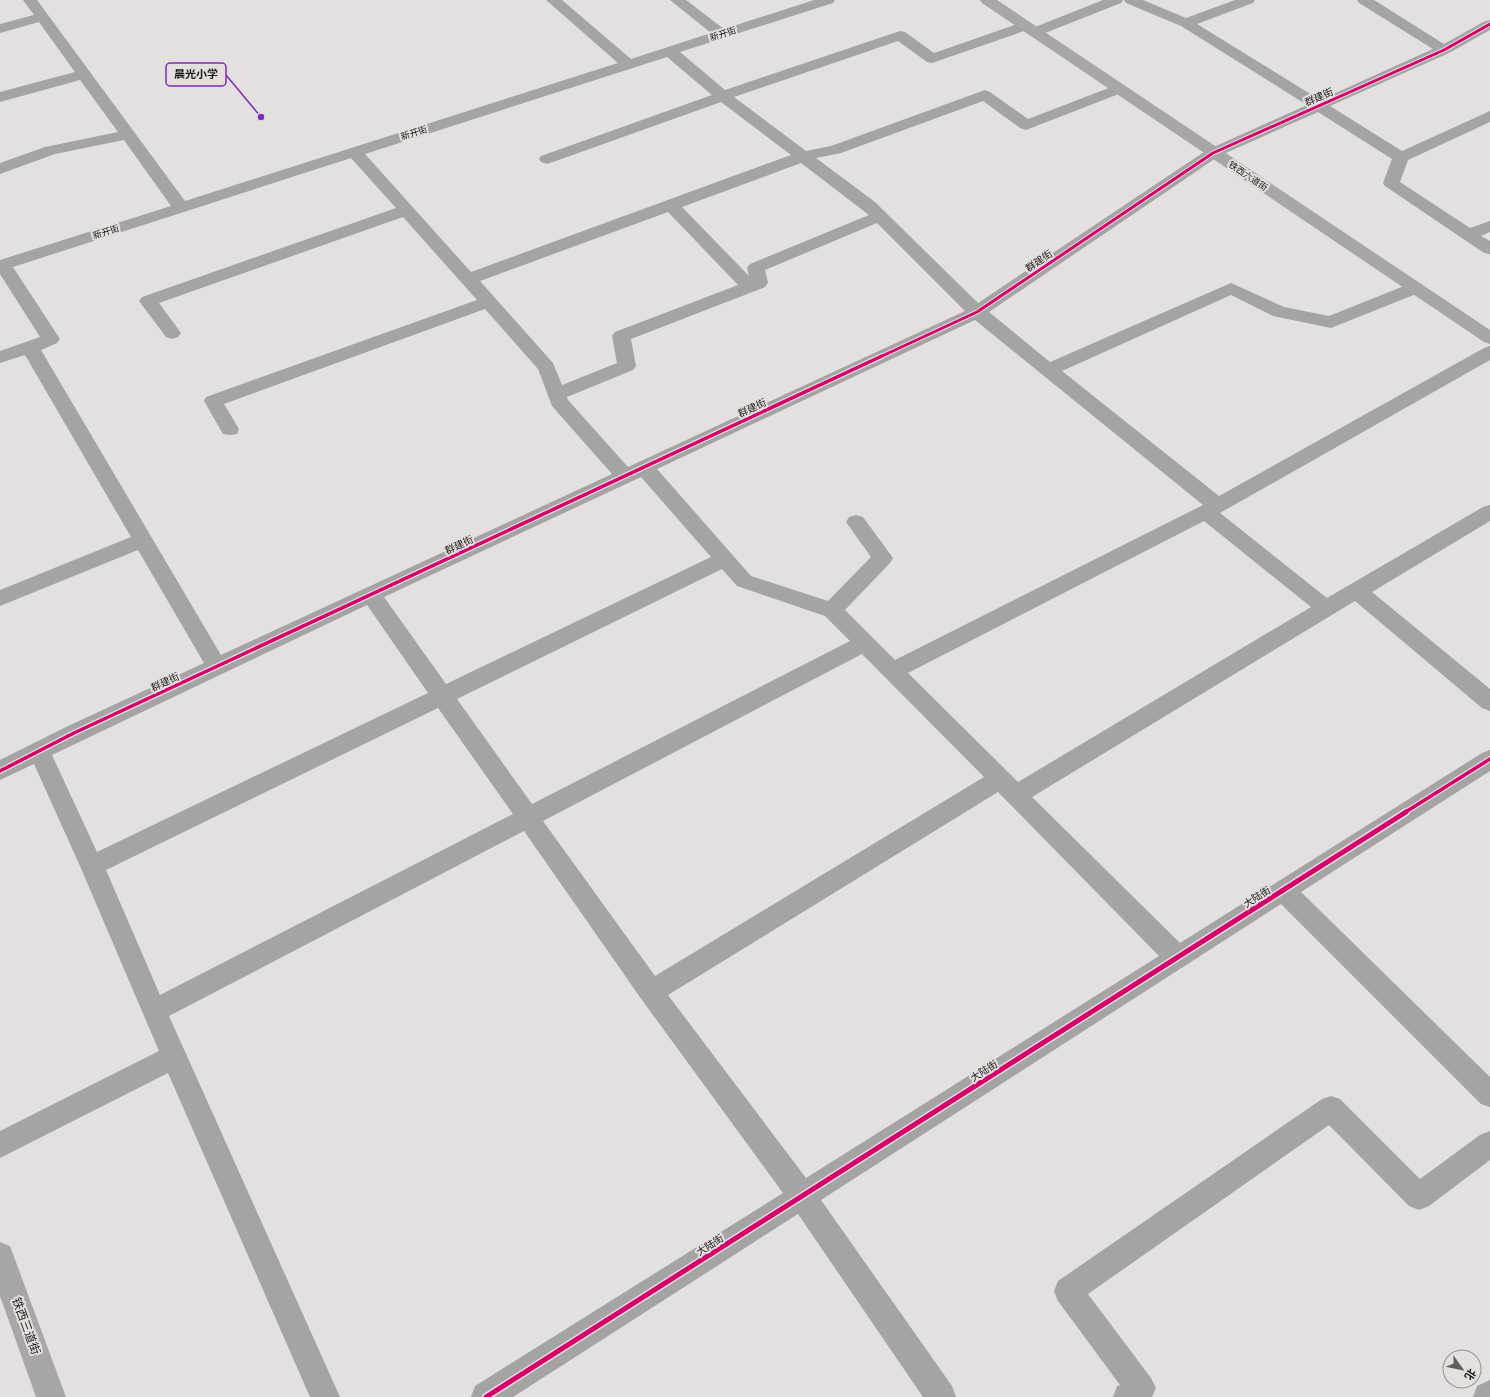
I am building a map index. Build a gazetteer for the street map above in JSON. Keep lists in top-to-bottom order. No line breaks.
{"streets":{"main road":["铁西六道街","铁西三道街"],"street":["新开街","群建街","大陆街"]},"crossings":[["群建街","铁西六道街"]],"places":["晨光小学"],"north":"bottom right"}
